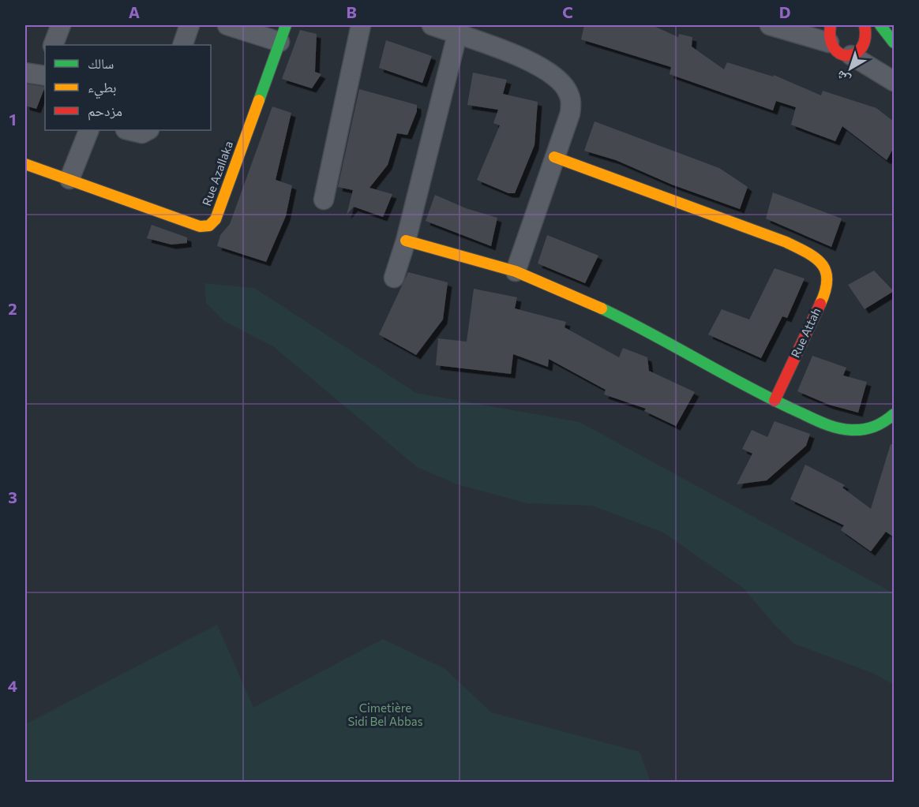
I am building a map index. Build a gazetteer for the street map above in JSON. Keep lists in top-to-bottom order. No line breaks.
{"streets":{"street":["Rue Azallaka","Rue Attah"]},"parks":["Cimetière Sidi Bel Abbas"],"legend":["سالك","بطيء","مزدحم"],"north":"bottom left","grid":{"columns":["A","B","C","D"],"rows":["1","2","3","4"]}}
